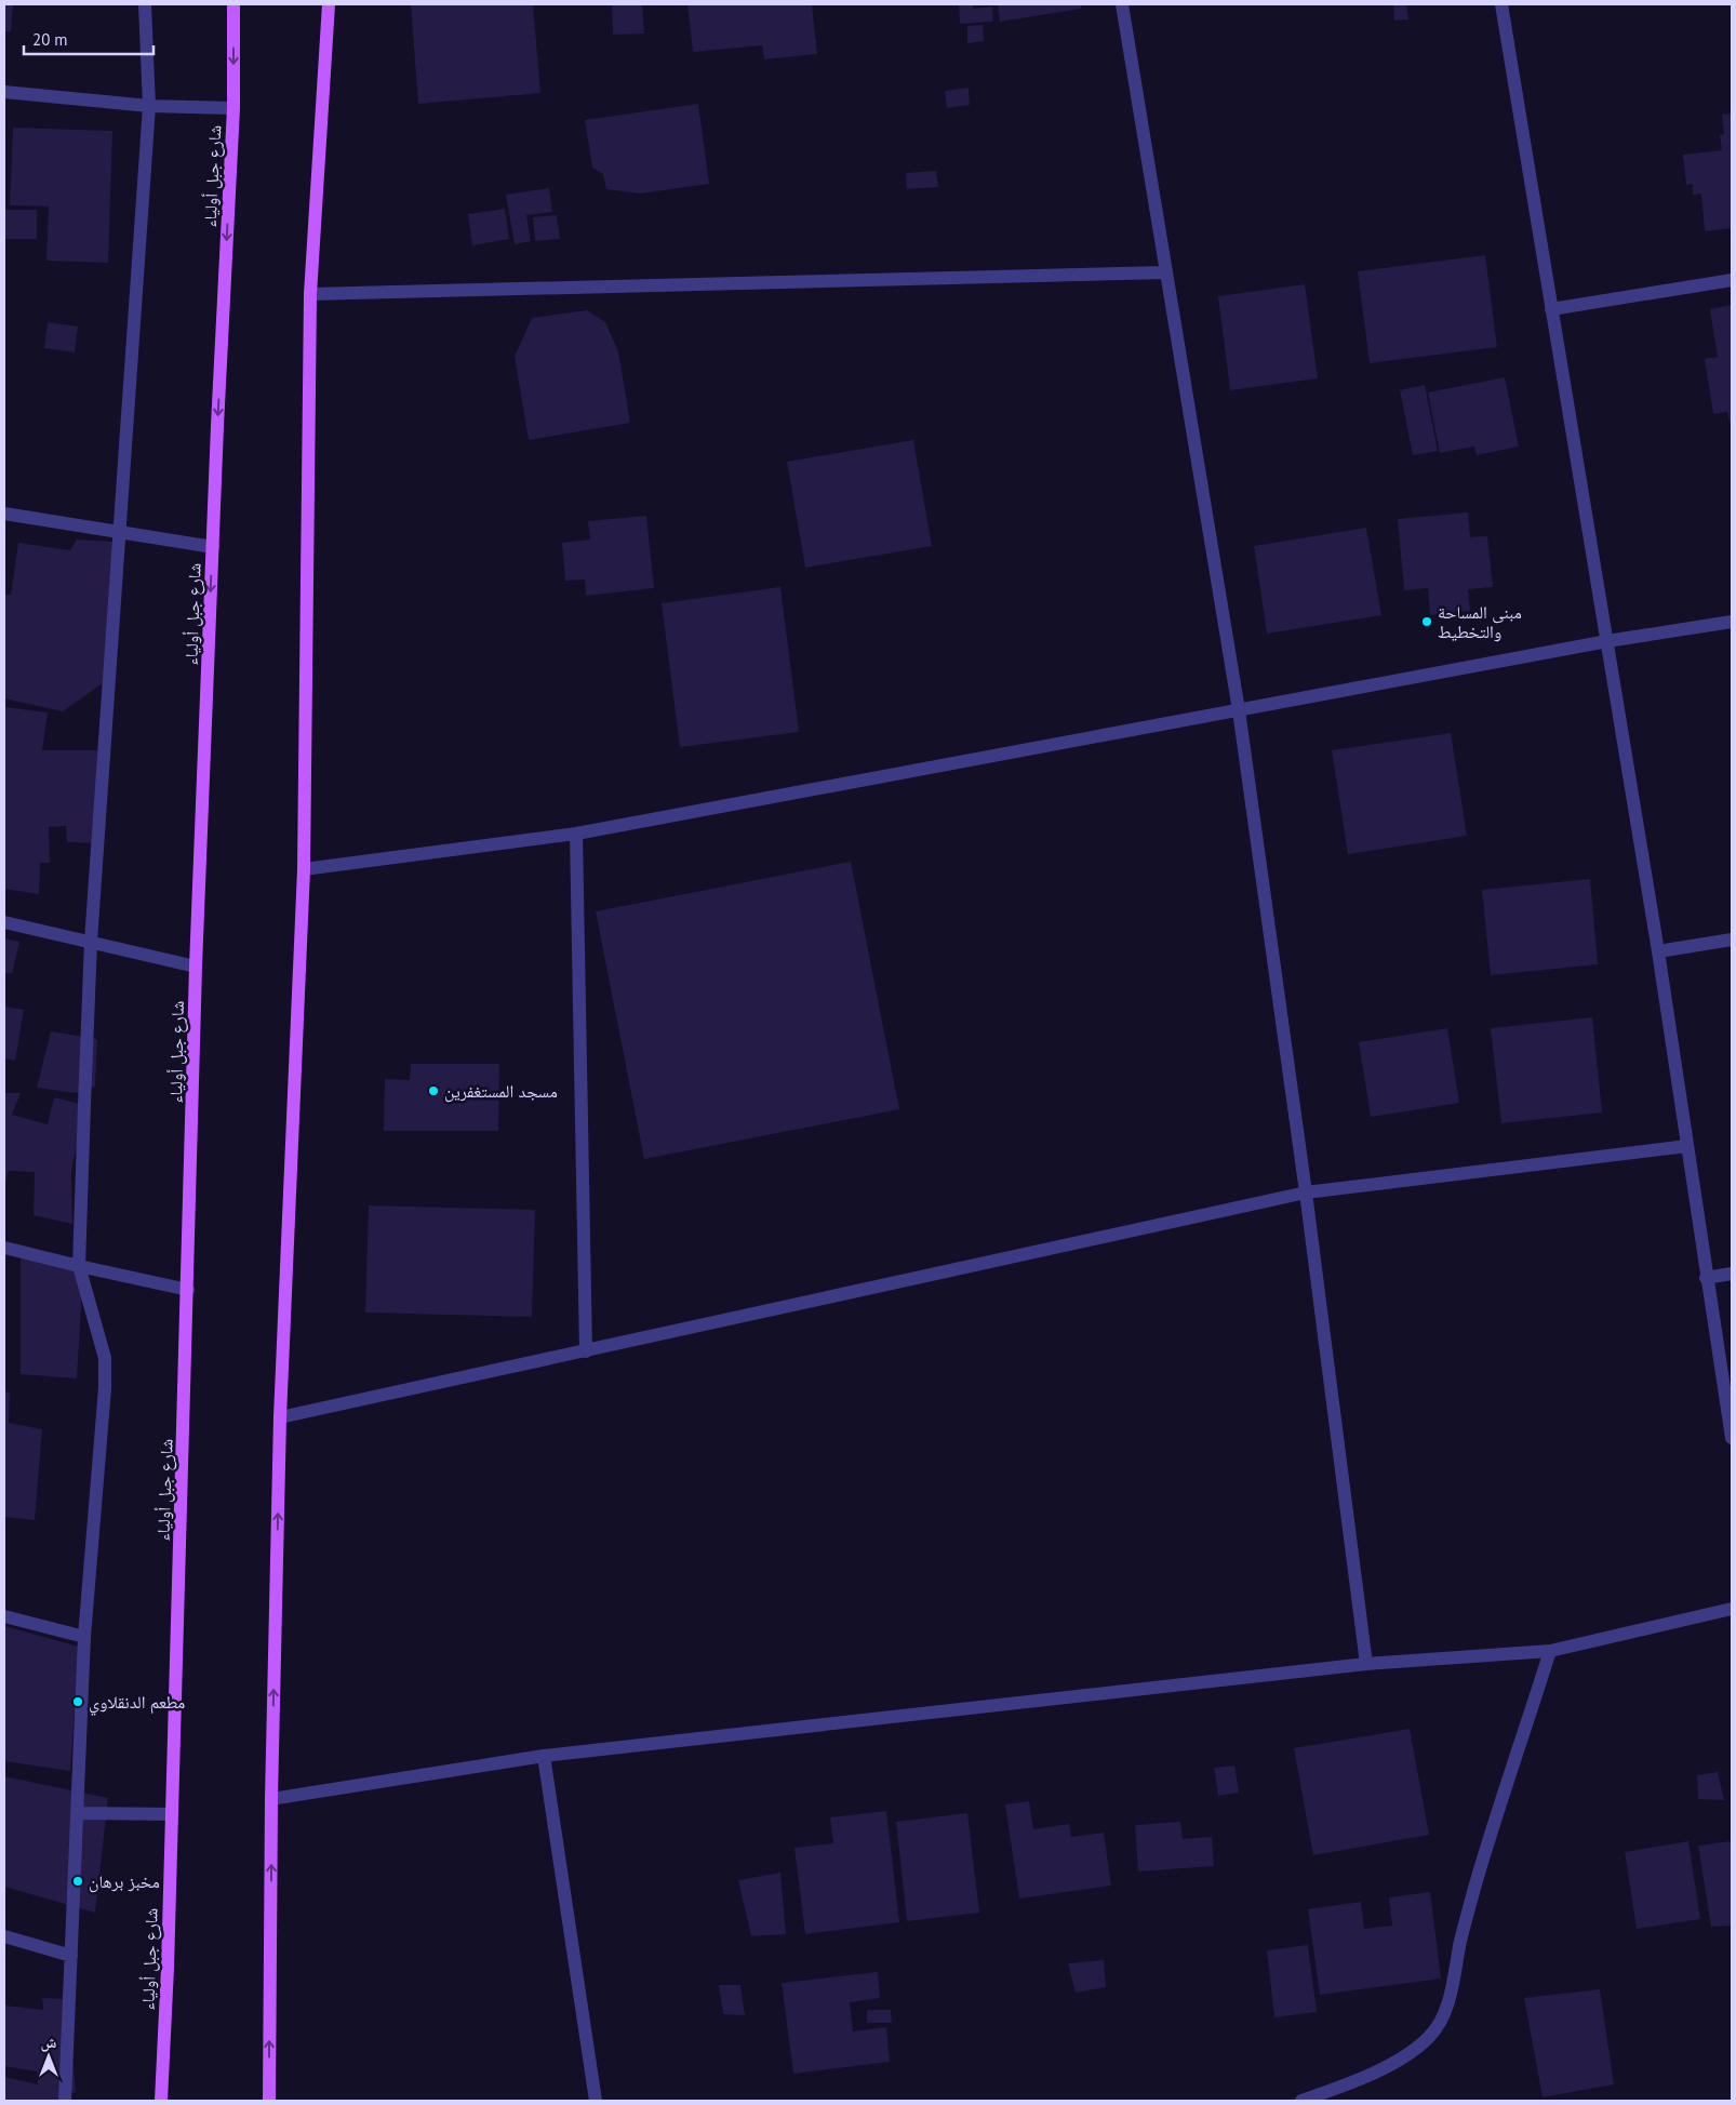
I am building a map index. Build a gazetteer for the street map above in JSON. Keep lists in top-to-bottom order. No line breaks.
{"streets":{"main road":["شارع جبل أولياء"]},"places":["مبنى المساحة والتخطيط","مسجد المستغفرين","مطعم الدنقلاوي","مخبز برهان"],"scale_bar":"20 m","north":"top"}
